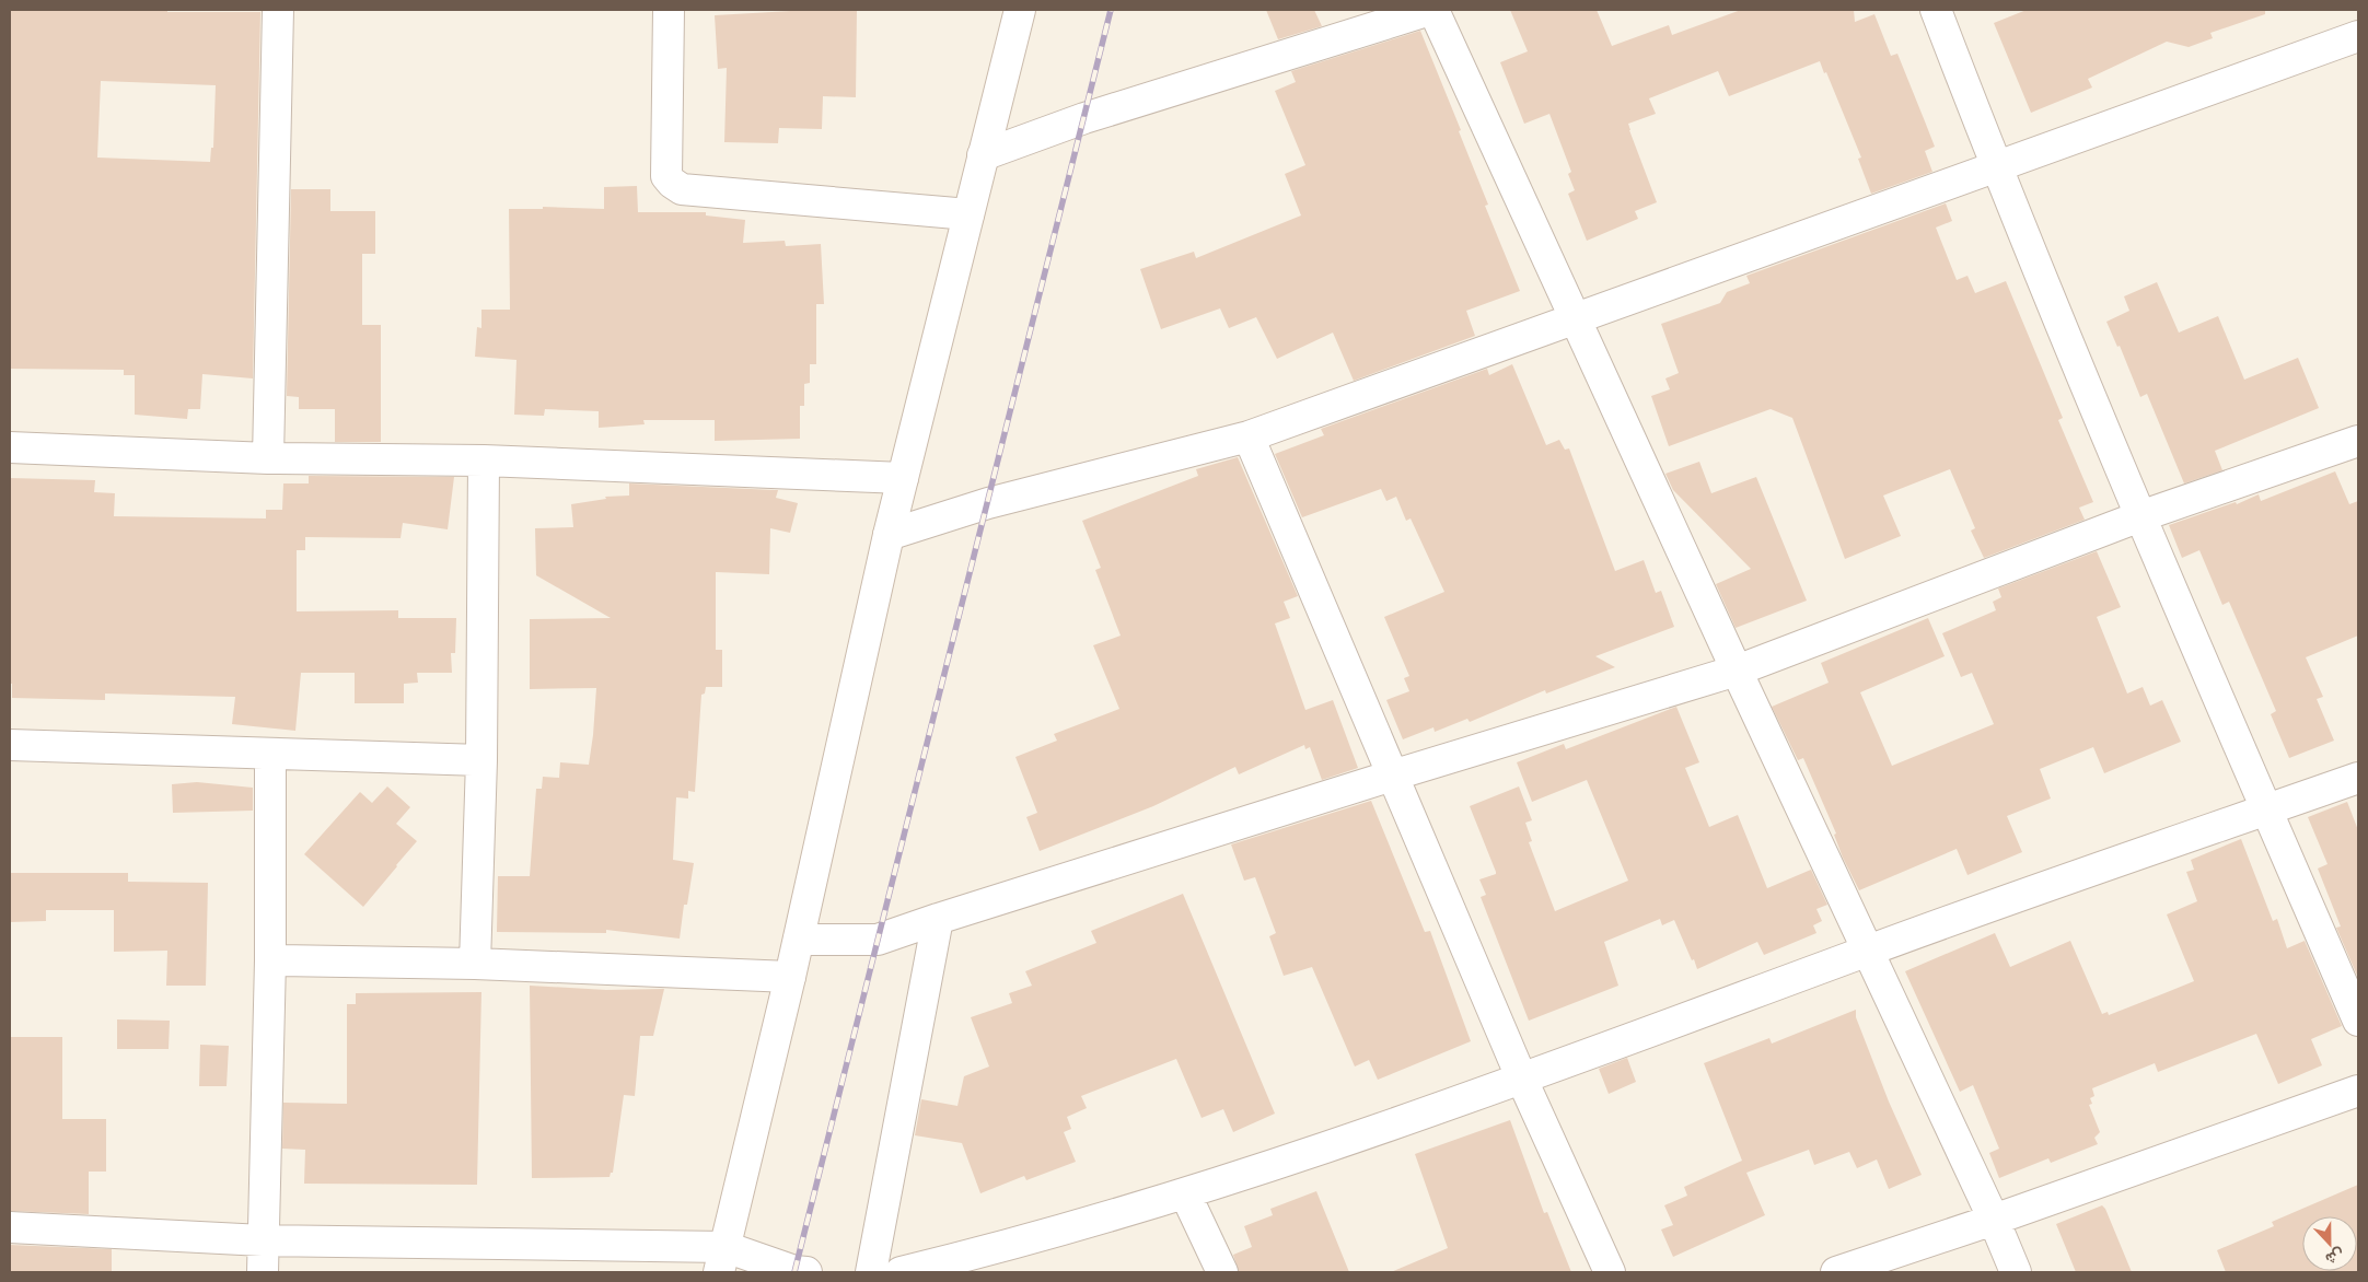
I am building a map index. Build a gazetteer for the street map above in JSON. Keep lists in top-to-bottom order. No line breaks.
{"north":"bottom"}
